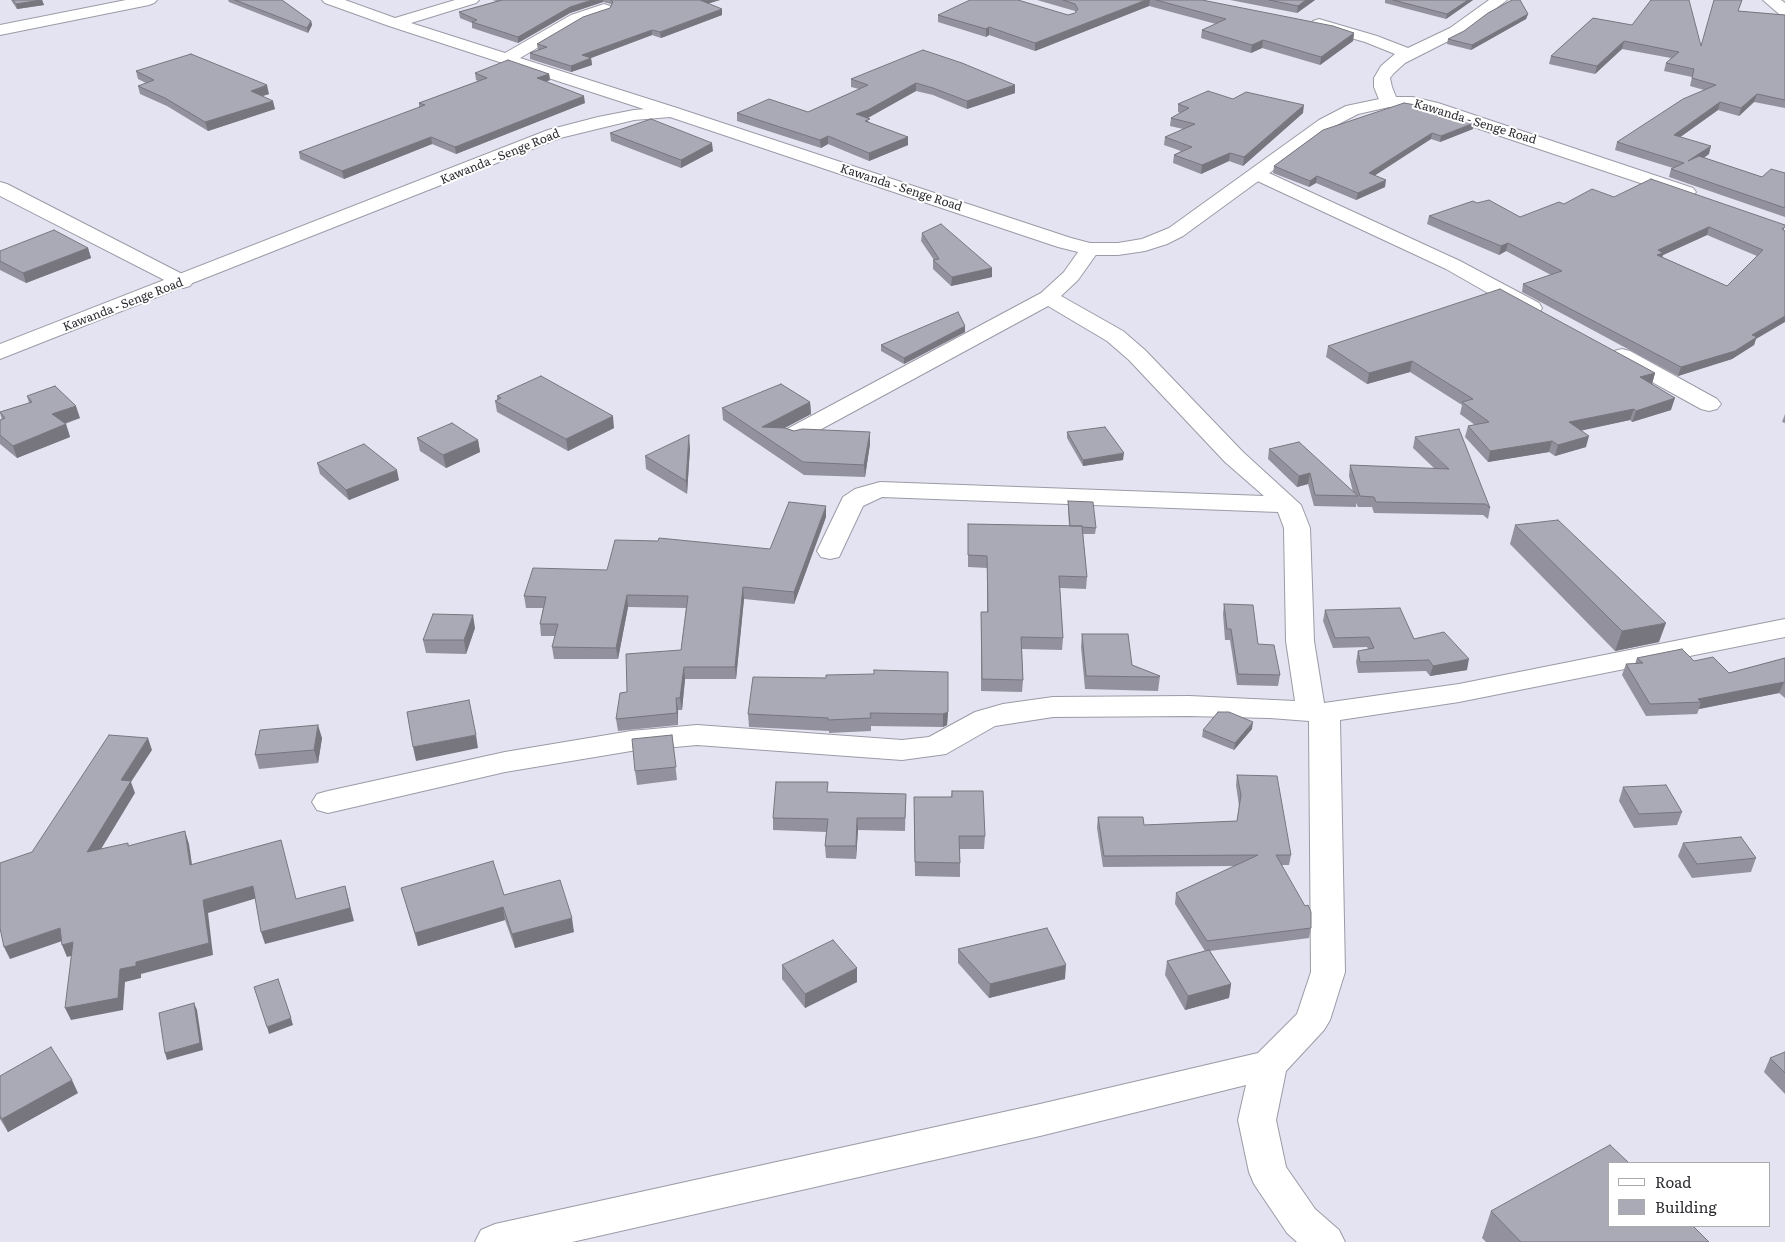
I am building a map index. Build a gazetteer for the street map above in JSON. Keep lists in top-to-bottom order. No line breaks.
{"streets":{"street":["Kawanda - Senge Road"]},"legend":["Road","Building"]}
